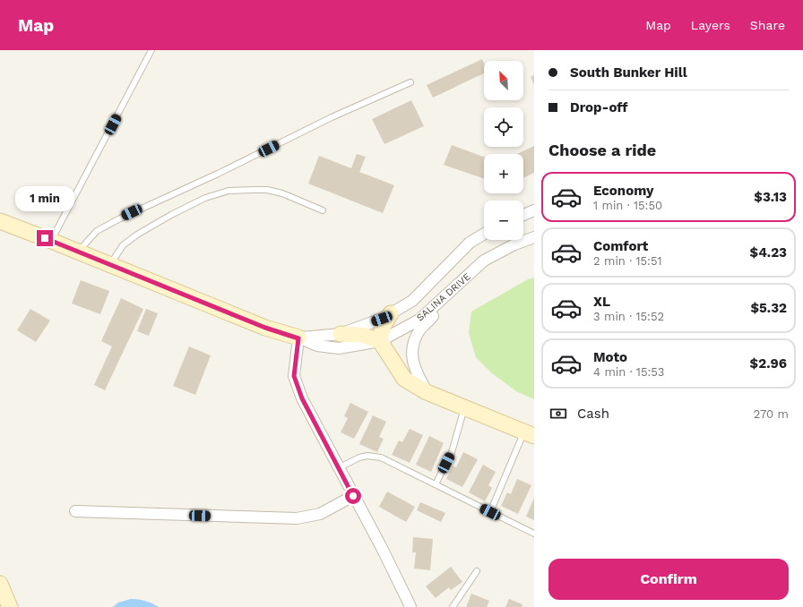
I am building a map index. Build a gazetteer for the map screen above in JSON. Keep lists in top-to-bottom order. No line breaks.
{"streets":{"street":["SALINA DRIVE"]},"north":"top left","page":{"header":"Map","nav":["Map","Layers","Share"],"banner":["South Bunker Hill","Drop-off"],"map_buttons":["+","−"],"heading":"Choose a ride","list":[{"name":"Economy","note":"1 min · 15:50","value":"$3.13"},{"name":"Comfort","note":"2 min · 15:51","value":"$4.23"},{"name":"XL","note":"3 min · 15:52","value":"$5.32"},{"name":"Moto","note":"4 min · 15:53","value":"$2.96"}],"bubble":"1 min","pay":["Cash","270 m"],"buttons":"Confirm"}}
